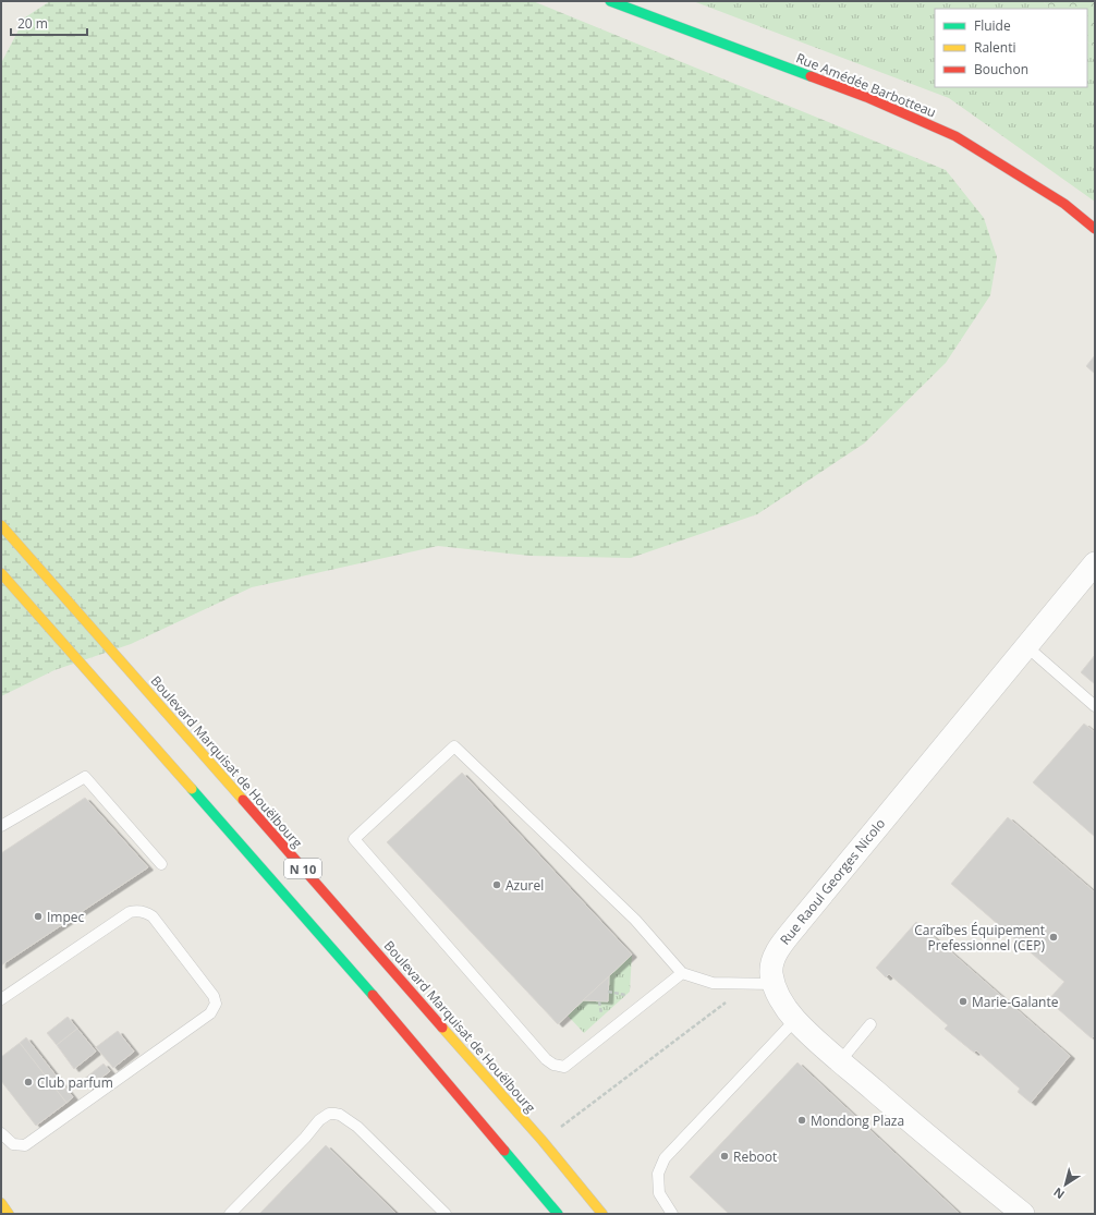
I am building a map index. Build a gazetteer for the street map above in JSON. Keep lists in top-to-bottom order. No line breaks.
{"streets":{"main road":["Rue Amédée Barbotteau","Boulevard Marquisat de Houëlbourg","N 10"],"street":["Rue Raoul Georges Nicolo"]},"places":["Azurel","Impec","Caraîbes Équipement Prefessionnel (CEP)","Marie-Galante","Club parfum","Mondong Plaza","Reboot"],"legend":["Fluide","Ralenti","Bouchon"],"scale_bar":"20 m","north":"bottom left"}
